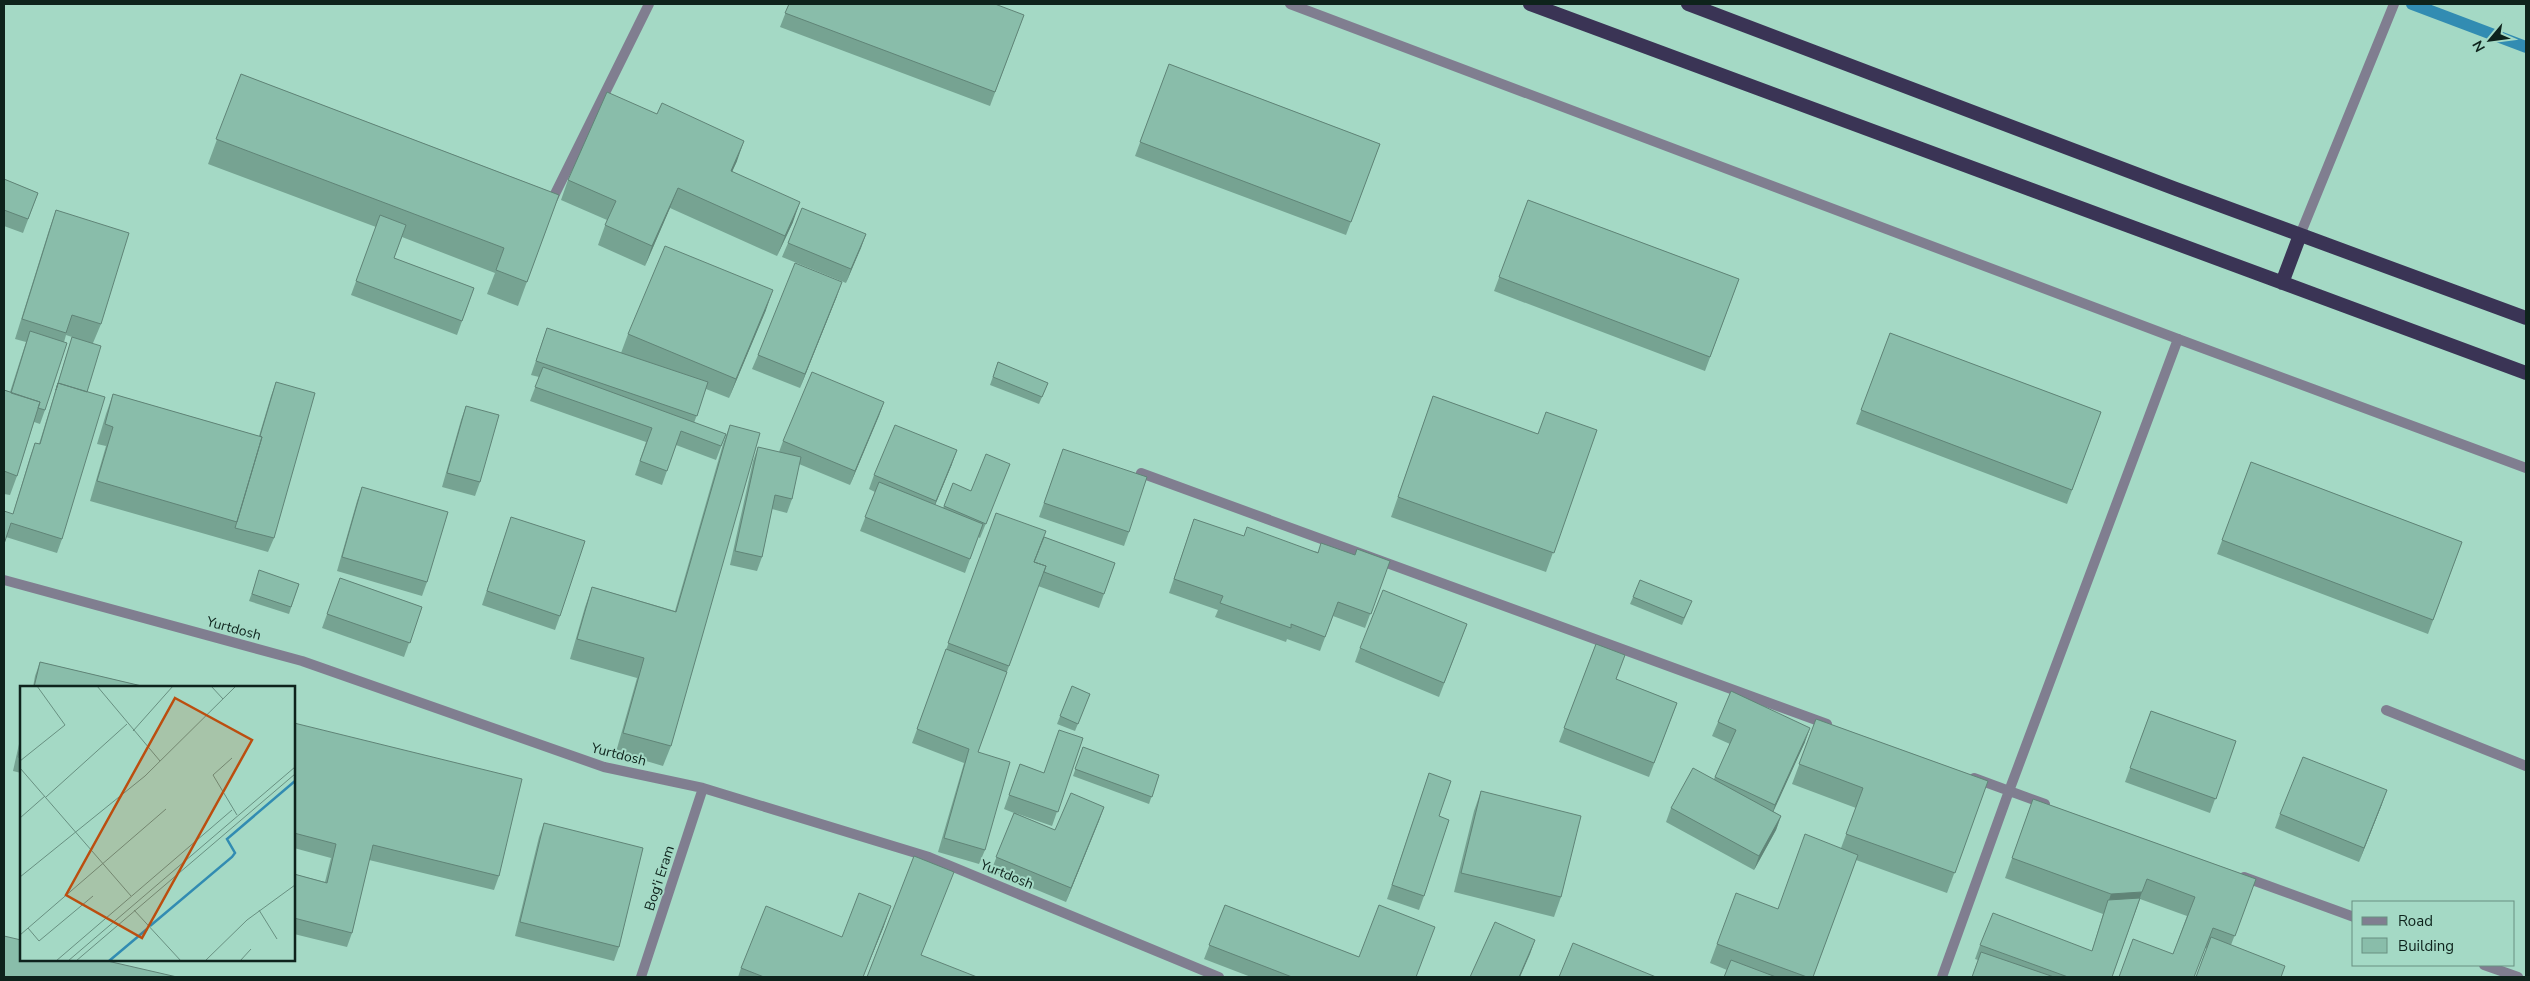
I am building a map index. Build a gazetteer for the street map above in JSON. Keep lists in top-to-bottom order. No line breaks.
{"streets":{"street":["Yurtdosh","Bog'i Eram"]},"crossings":[["Yurtdosh","Bog'i Eram"]],"legend":["Road","Building"],"north":"bottom left"}
